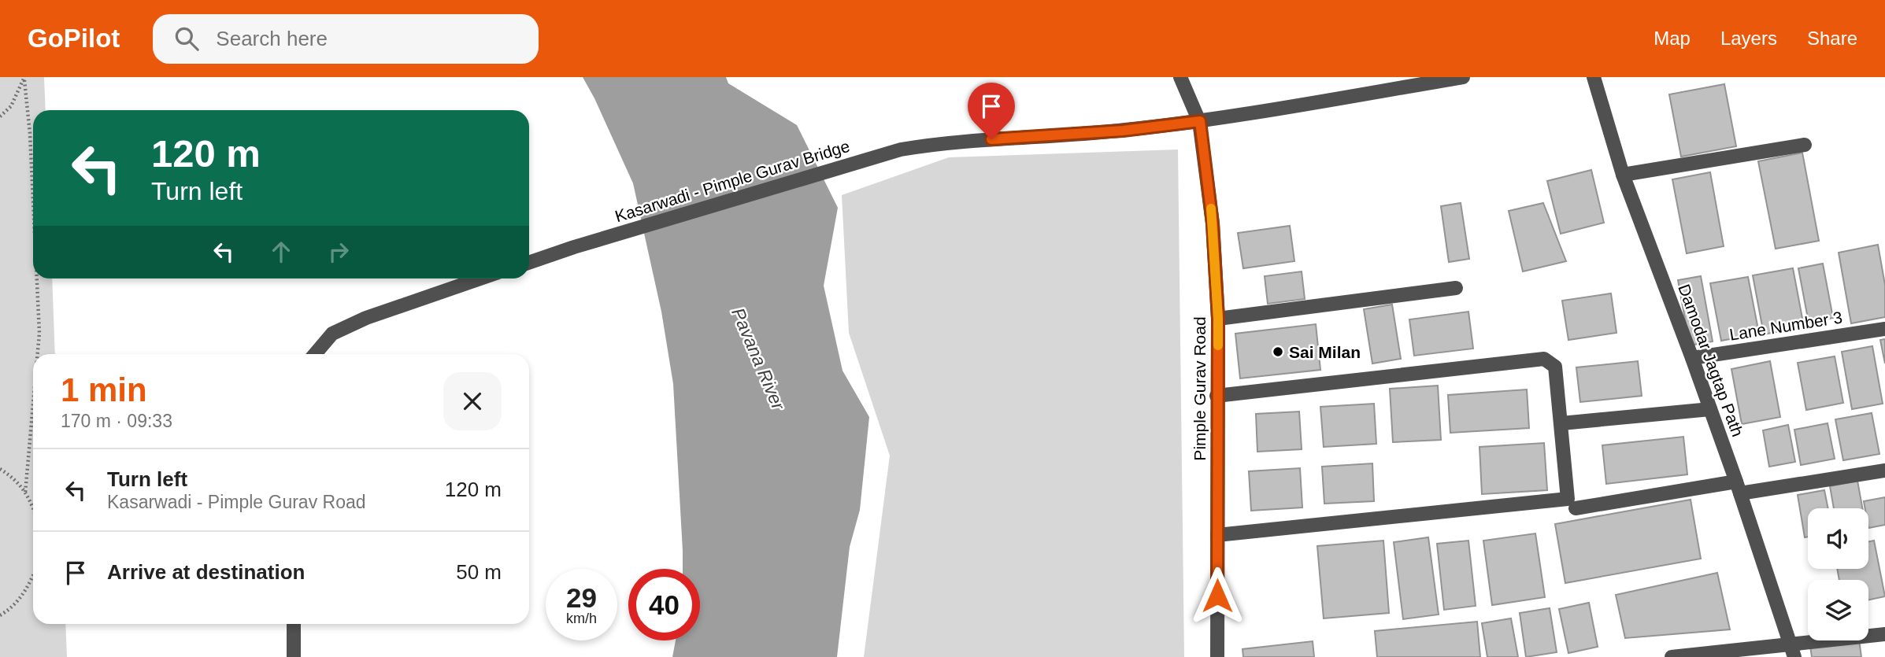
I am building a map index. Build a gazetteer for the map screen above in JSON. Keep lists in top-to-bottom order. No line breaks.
{"streets":{"street":["Kasarwadi - Pimple Gurav Bridge","Lane Number 3","Damodar Jagtap Path","Pimple Gurav Road"]},"crossings":[["Kasarwadi - Pimple Gurav Bridge","Pimple Gurav Road"],["Lane Number 3","Damodar Jagtap Path"]],"water":["Pavana River"],"places":["Sai Milan"],"page":{"header":"GoPilot","search":"Search here","nav":["Map","Layers","Share"],"turn":["120 m","Turn left"],"heading":["1 min","170 m · 09:33"],"list":[{"name":"Turn left","note":"Kasarwadi - Pimple Gurav Road","value":"120 m"},{"name":"Arrive at destination","value":"50 m"}],"speed":"29 km/h","limit":"40"}}
